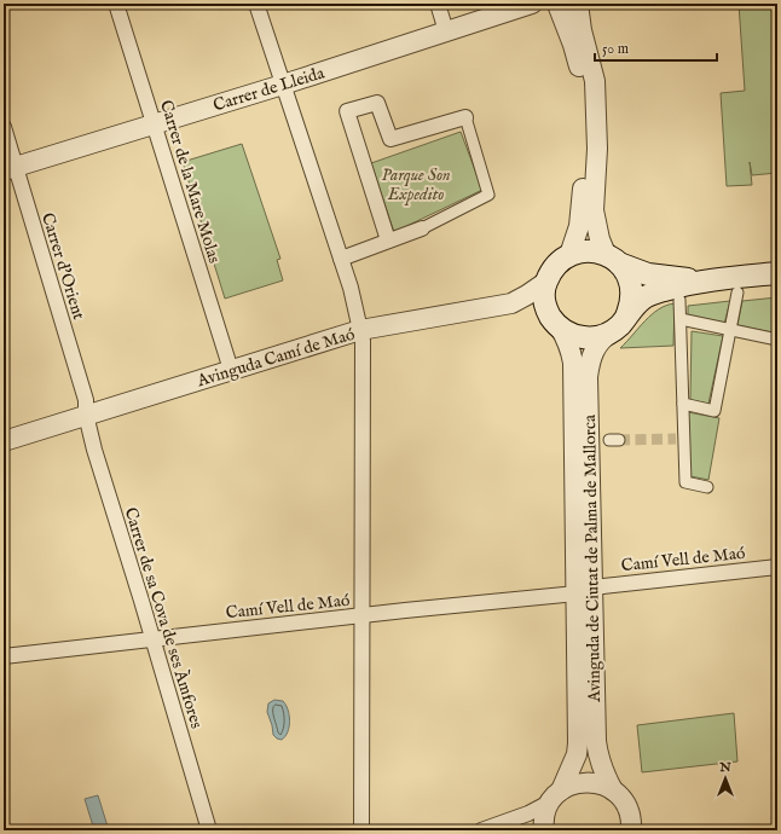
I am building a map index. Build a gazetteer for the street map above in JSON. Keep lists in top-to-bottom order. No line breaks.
{"streets":{"street":["Carrer de Lleida","Carrer de la Mare Molas","Carrer d'Orient","Avinguda Camí de Maó","Avinguda de Ciutat de Palma de Mallorca","Camí Vell de Maó","Carrer de sa Cova de ses Àmfores"]},"crossings":[["Carrer de Lleida","Carrer de la Mare Molas"],["Carrer de Lleida","Carrer d'Orient"],["Carrer de la Mare Molas","Avinguda Camí de Maó"],["Carrer d'Orient","Avinguda Camí de Maó"],["Carrer d'Orient","Carrer de sa Cova de ses Àmfores"],["Avinguda Camí de Maó","Avinguda de Ciutat de Palma de Mallorca"],["Avinguda Camí de Maó","Carrer de sa Cova de ses Àmfores"],["Avinguda de Ciutat de Palma de Mallorca","Camí Vell de Maó"],["Camí Vell de Maó","Carrer de sa Cova de ses Àmfores"]],"parks":["Parque Son Expedito"],"scale_bar":"50 m","north":"top"}
